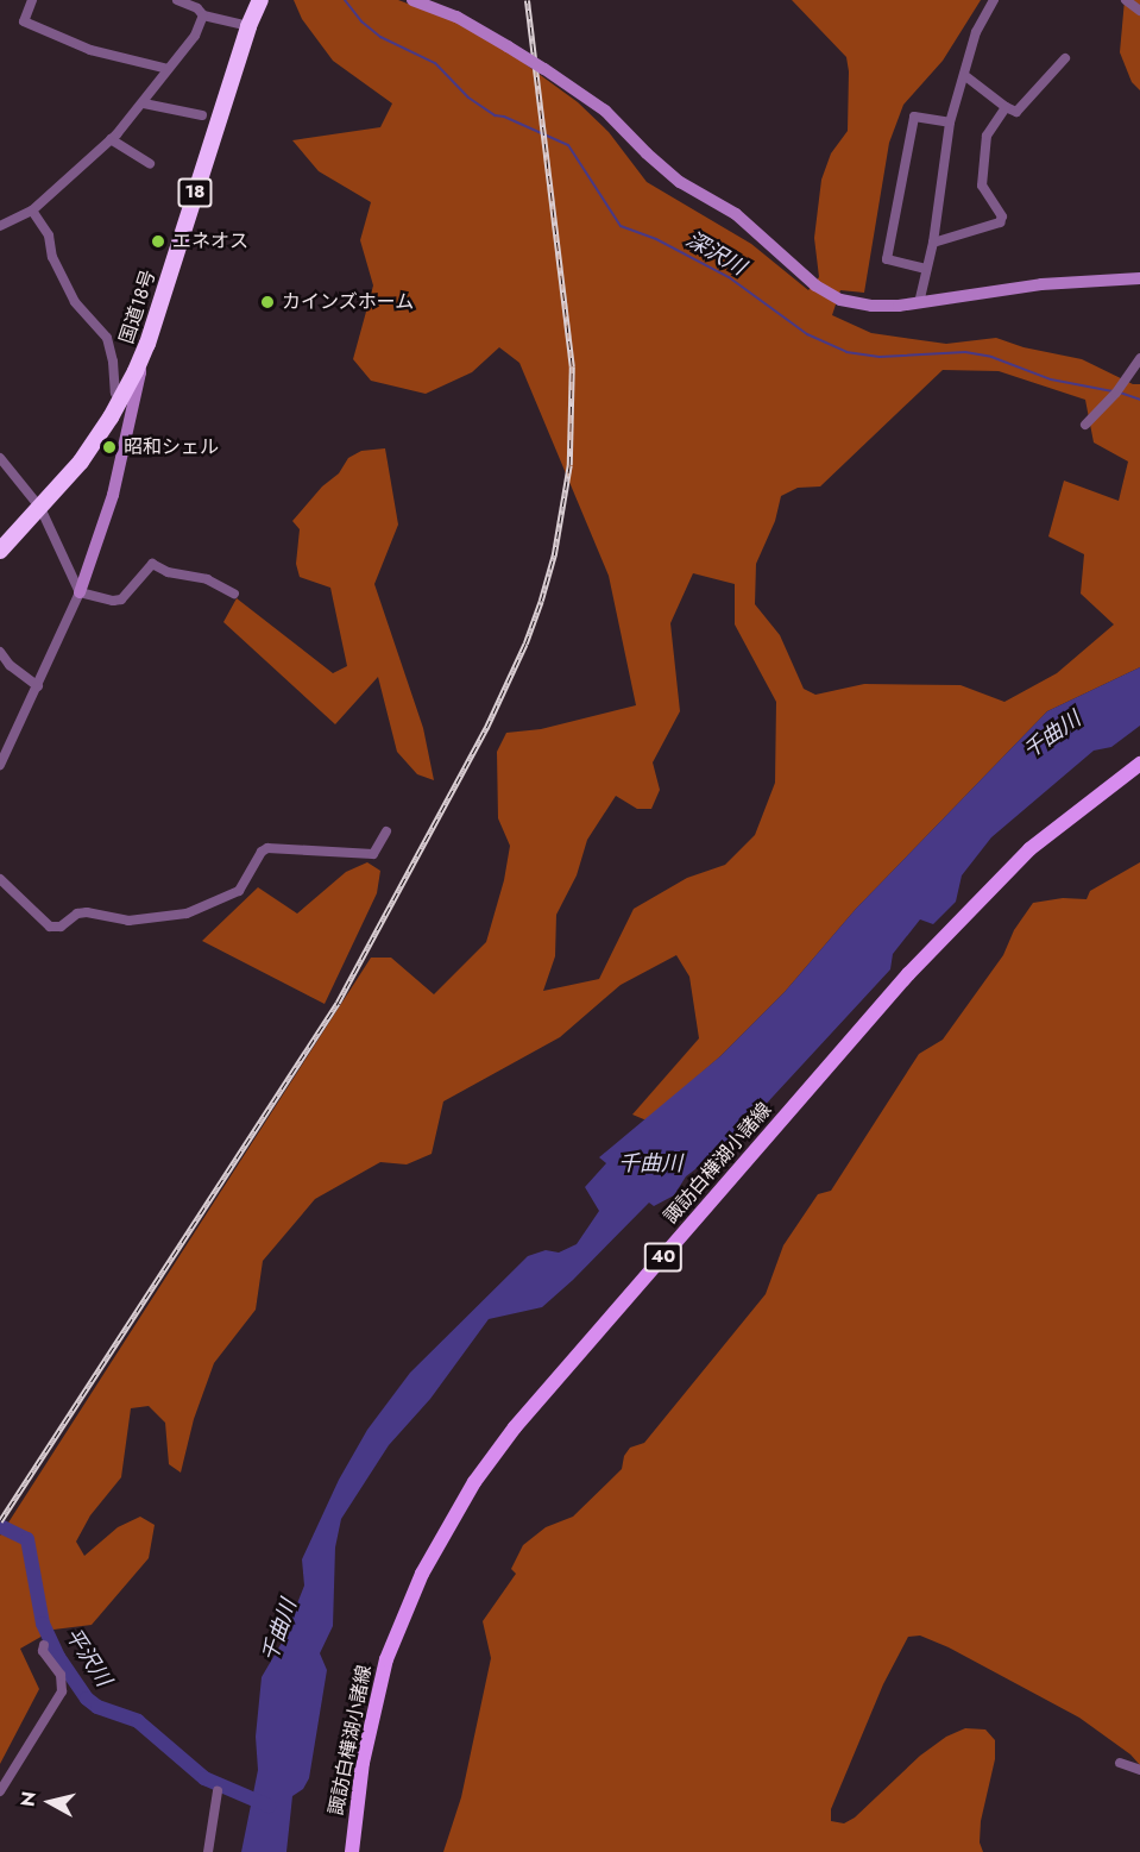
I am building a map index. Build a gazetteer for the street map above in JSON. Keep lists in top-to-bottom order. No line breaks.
{"streets":{"highway":["18","国道18号"],"main road":["諏訪白樺湖小諸線","40"]},"water":["深沢川","千曲川","平沢川"],"places":["エネオス","カインズホーム","昭和シェル"],"north":"left"}
